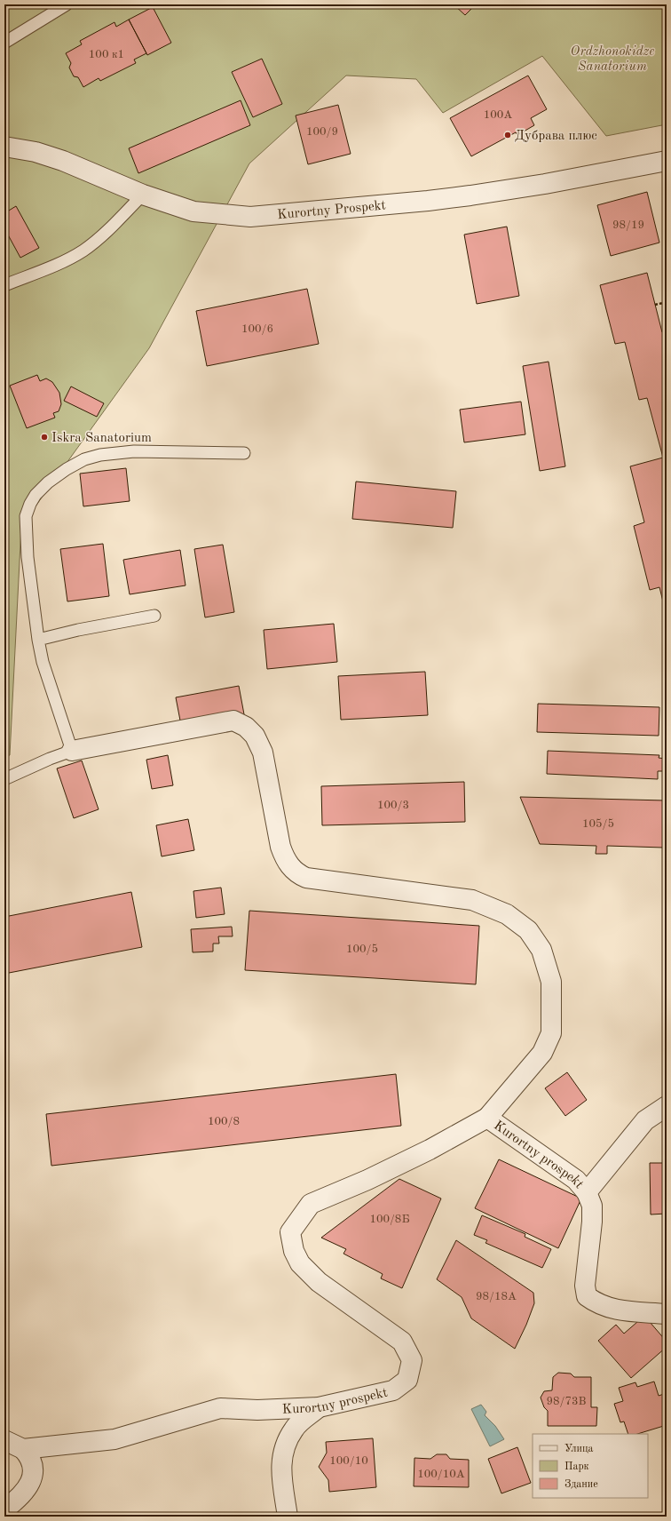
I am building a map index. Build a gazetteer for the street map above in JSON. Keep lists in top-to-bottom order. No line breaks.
{"streets":{"street":["Kurortny Prospekt","Kurortny prospekt"]},"crossings":[["Kurortny Prospekt","Kurortny prospekt"]],"parks":["Ordzhonokidze Sanatorium"],"places":["Дубрава плюс","Iskra Sanatorium"],"house_numbers":["100 к1","100А","100/9","98/19","100/6","100/3","105/5","100/5","100/8","100/8Б","98/18А","98/73В","100/10","100/10А"],"legend":["Улица","Парк","Здание"]}
